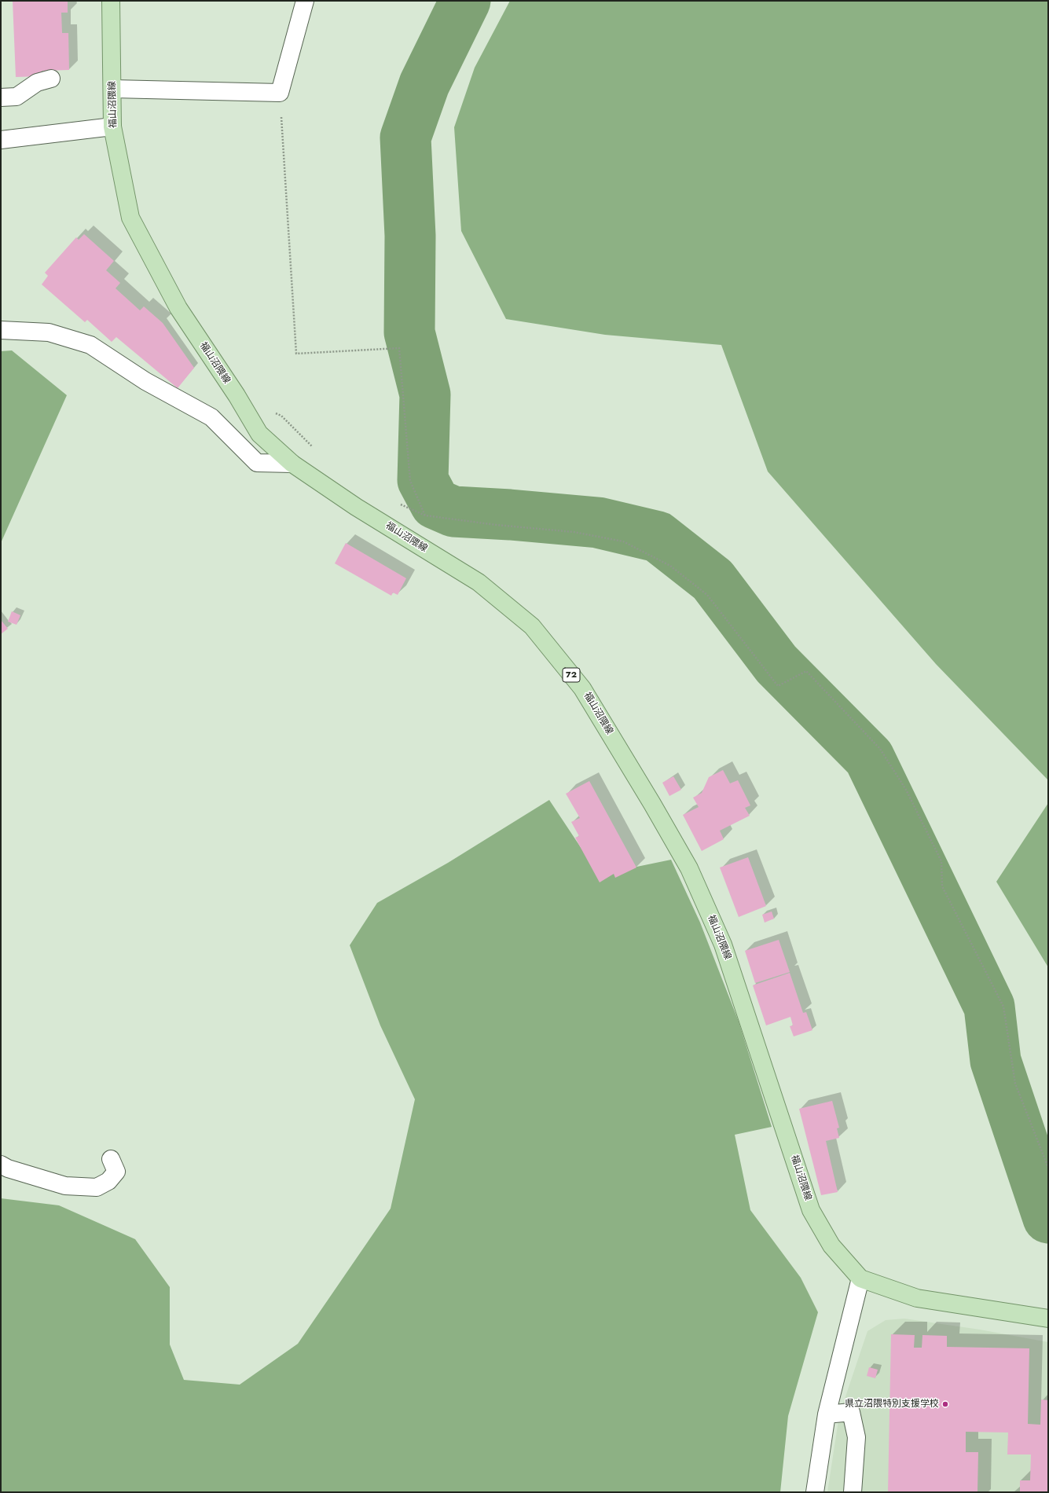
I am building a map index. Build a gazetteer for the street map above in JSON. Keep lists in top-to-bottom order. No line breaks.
{"streets":{"main road":["福山沼隈線","72"]},"places":["県立沼隈特別支援学校"]}
